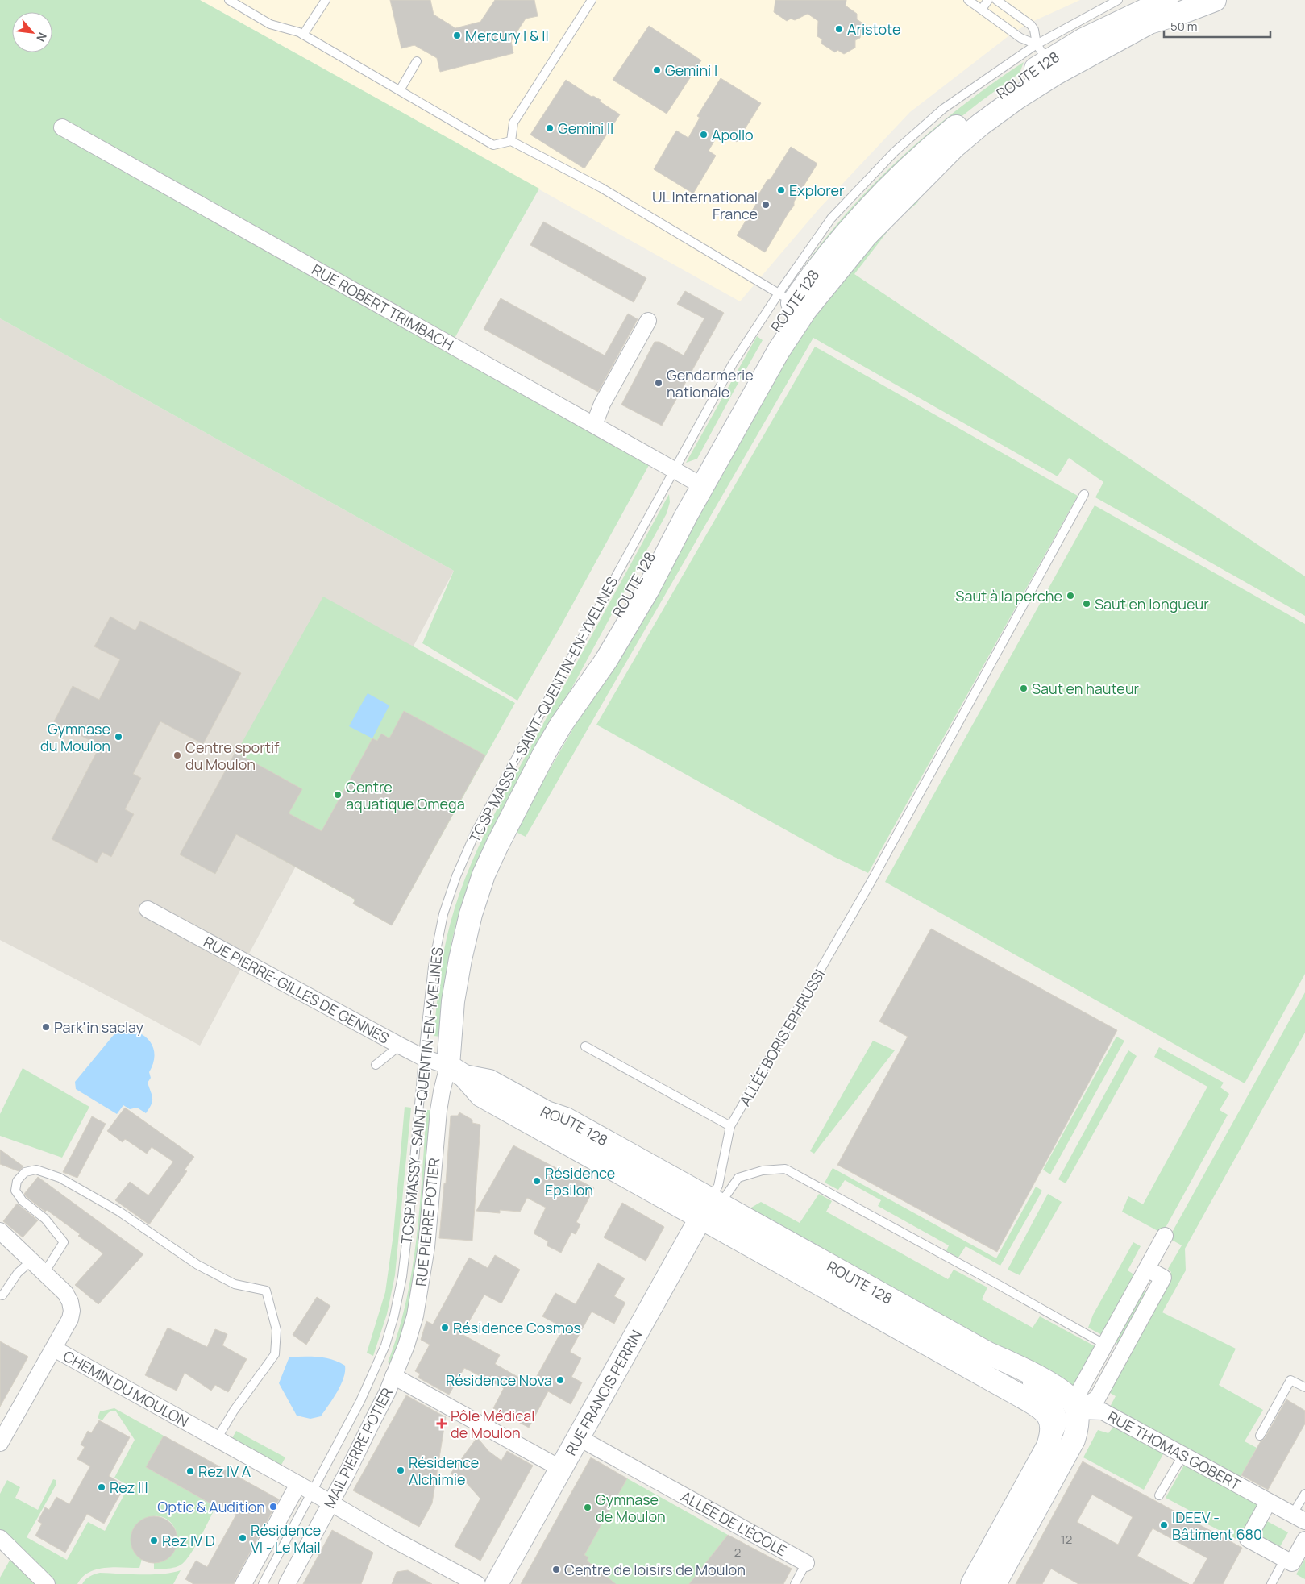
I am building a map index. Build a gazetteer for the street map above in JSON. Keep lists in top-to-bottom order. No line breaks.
{"streets":{"main road":["ROUTE 128","RUE FRANCIS PERRIN"],"street":["RUE ROBERT TRIMBACH","RUE PIERRE-GILLES DE GENNES","RUE PIERRE POTIER","CHEMIN DU MOULON","MAIL PIERRE POTIER","RUE THOMAS GOBERT","ALLÉE DE L'ÉCOLE"],"lane":["TCSP MASSY - SAINT-QUENTIN-EN-YVELINES","ALLÉE BORIS EPHRUSSI"]},"crossings":[["ROUTE 128","RUE ROBERT TRIMBACH"],["ROUTE 128","TCSP MASSY - SAINT-QUENTIN-EN-YVELINES"],["ROUTE 128","RUE PIERRE-GILLES DE GENNES"],["ROUTE 128","ALLÉE BORIS EPHRUSSI"],["ROUTE 128","RUE PIERRE POTIER"],["ROUTE 128","RUE FRANCIS PERRIN"],["ROUTE 128","RUE THOMAS GOBERT"],["RUE ROBERT TRIMBACH","TCSP MASSY - SAINT-QUENTIN-EN-YVELINES"],["TCSP MASSY - SAINT-QUENTIN-EN-YVELINES","RUE PIERRE-GILLES DE GENNES"],["TCSP MASSY - SAINT-QUENTIN-EN-YVELINES","CHEMIN DU MOULON"],["RUE PIERRE-GILLES DE GENNES","RUE PIERRE POTIER"],["ALLÉE BORIS EPHRUSSI","RUE FRANCIS PERRIN"],["RUE PIERRE POTIER","MAIL PIERRE POTIER"],["CHEMIN DU MOULON","MAIL PIERRE POTIER"],["RUE FRANCIS PERRIN","ALLÉE DE L'ÉCOLE"]],"places":{"other":["Aristote","Mercury I & II","Gemini I","Gemini II","Apollo","Explorer","UL International France","Gendarmerie nationale","Saut à la perche","Saut en longueur","Saut en hauteur","Gymnase du Moulon","Centre sportif du Moulon","Centre aquatique Omega","Park'in saclay","Résidence Epsilon","Résidence Cosmos","Résidence Nova","Résidence Alchimie","Rez IV A","Rez III","Optic & Audition","Gymnase de Moulon","IDEEV - Bâtiment 680","Résidence VI - Le Mail","Rez IV D","Centre de loisirs de Moulon"],"health":["Pôle Médical de Moulon"]},"house_numbers":["12","2"],"scale_bar":"50 m","north":"bottom right"}
